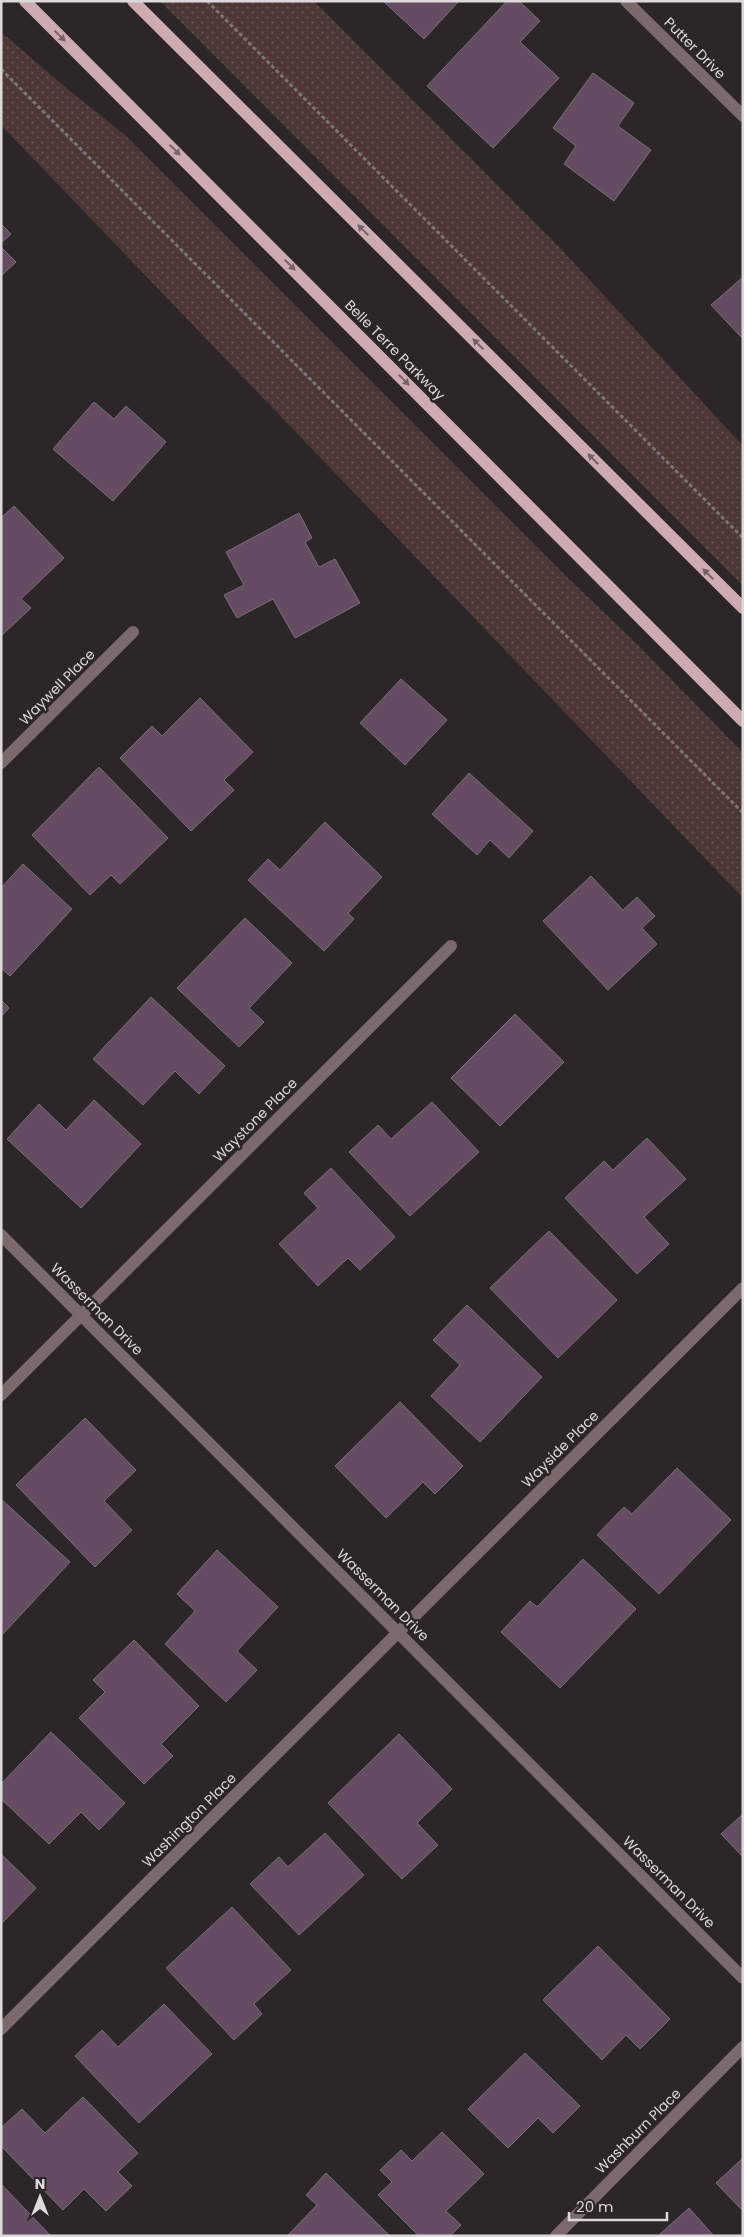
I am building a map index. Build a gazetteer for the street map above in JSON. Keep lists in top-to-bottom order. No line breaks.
{"streets":{"main road":["Belle Terre Parkway"],"street":["Putter Drive","Waywell Place","Waystone Place","Wasserman Drive","Wayside Place","Washington Place","Washburn Place"]},"crossings":[["Waystone Place","Wasserman Drive"],["Wasserman Drive","Wayside Place"],["Wasserman Drive","Washington Place"],["Wayside Place","Washington Place"]],"scale_bar":"20 m","north":"top"}
